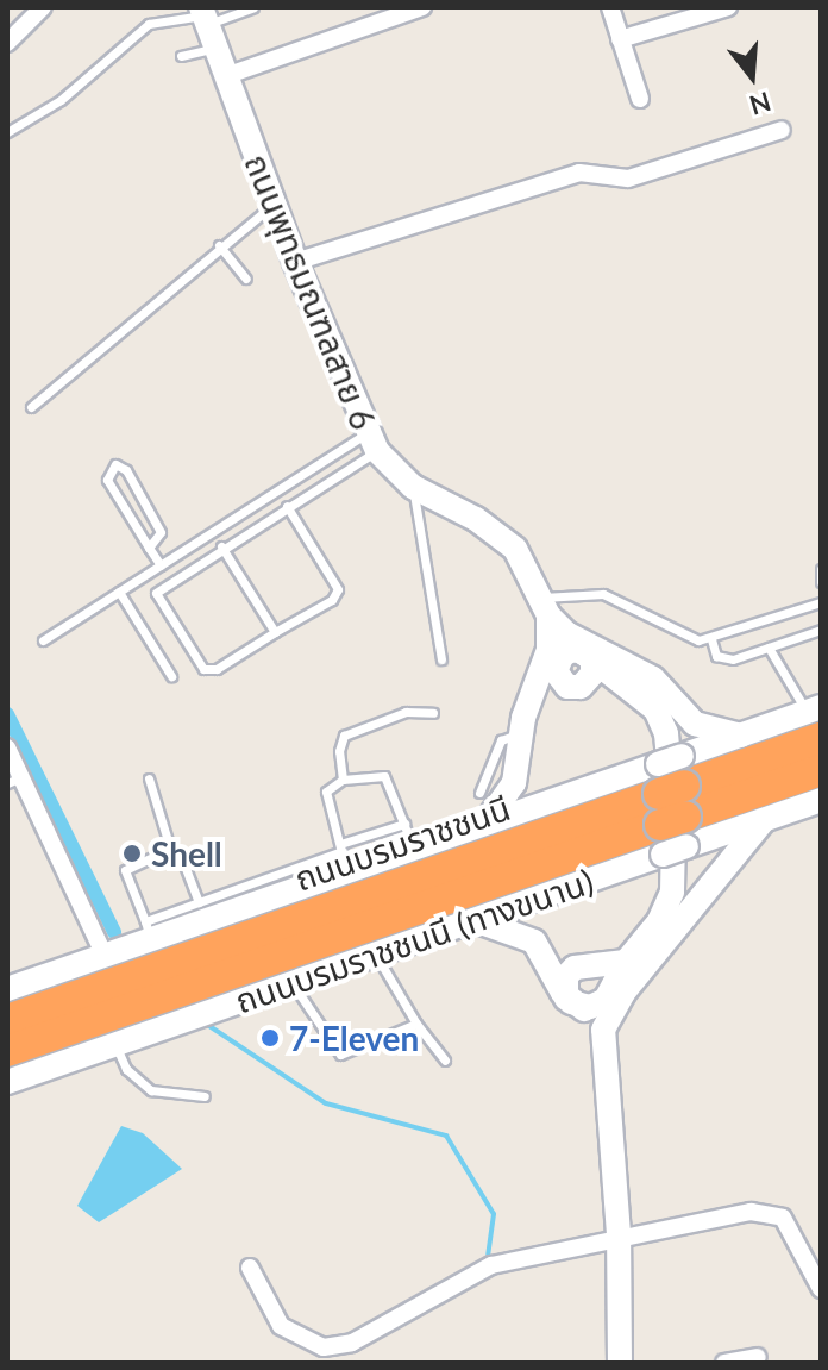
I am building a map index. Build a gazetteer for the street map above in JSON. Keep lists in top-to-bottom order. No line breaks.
{"streets":{"highway":["ถนนบรมราชชนนี"],"street":["ถนนพุทธมณฑลสาย 6","ถนนบรมราชชนนี (ทางขนาน)"]},"crossings":[["ถนนพุทธมณฑลสาย 6","ถนนบรมราชชนนี (ทางขนาน)"],["ถนนบรมราชชนนี","ถนนบรมราชชนนี (ทางขนาน)"]],"places":["Shell","7-Eleven"],"north":"bottom"}
